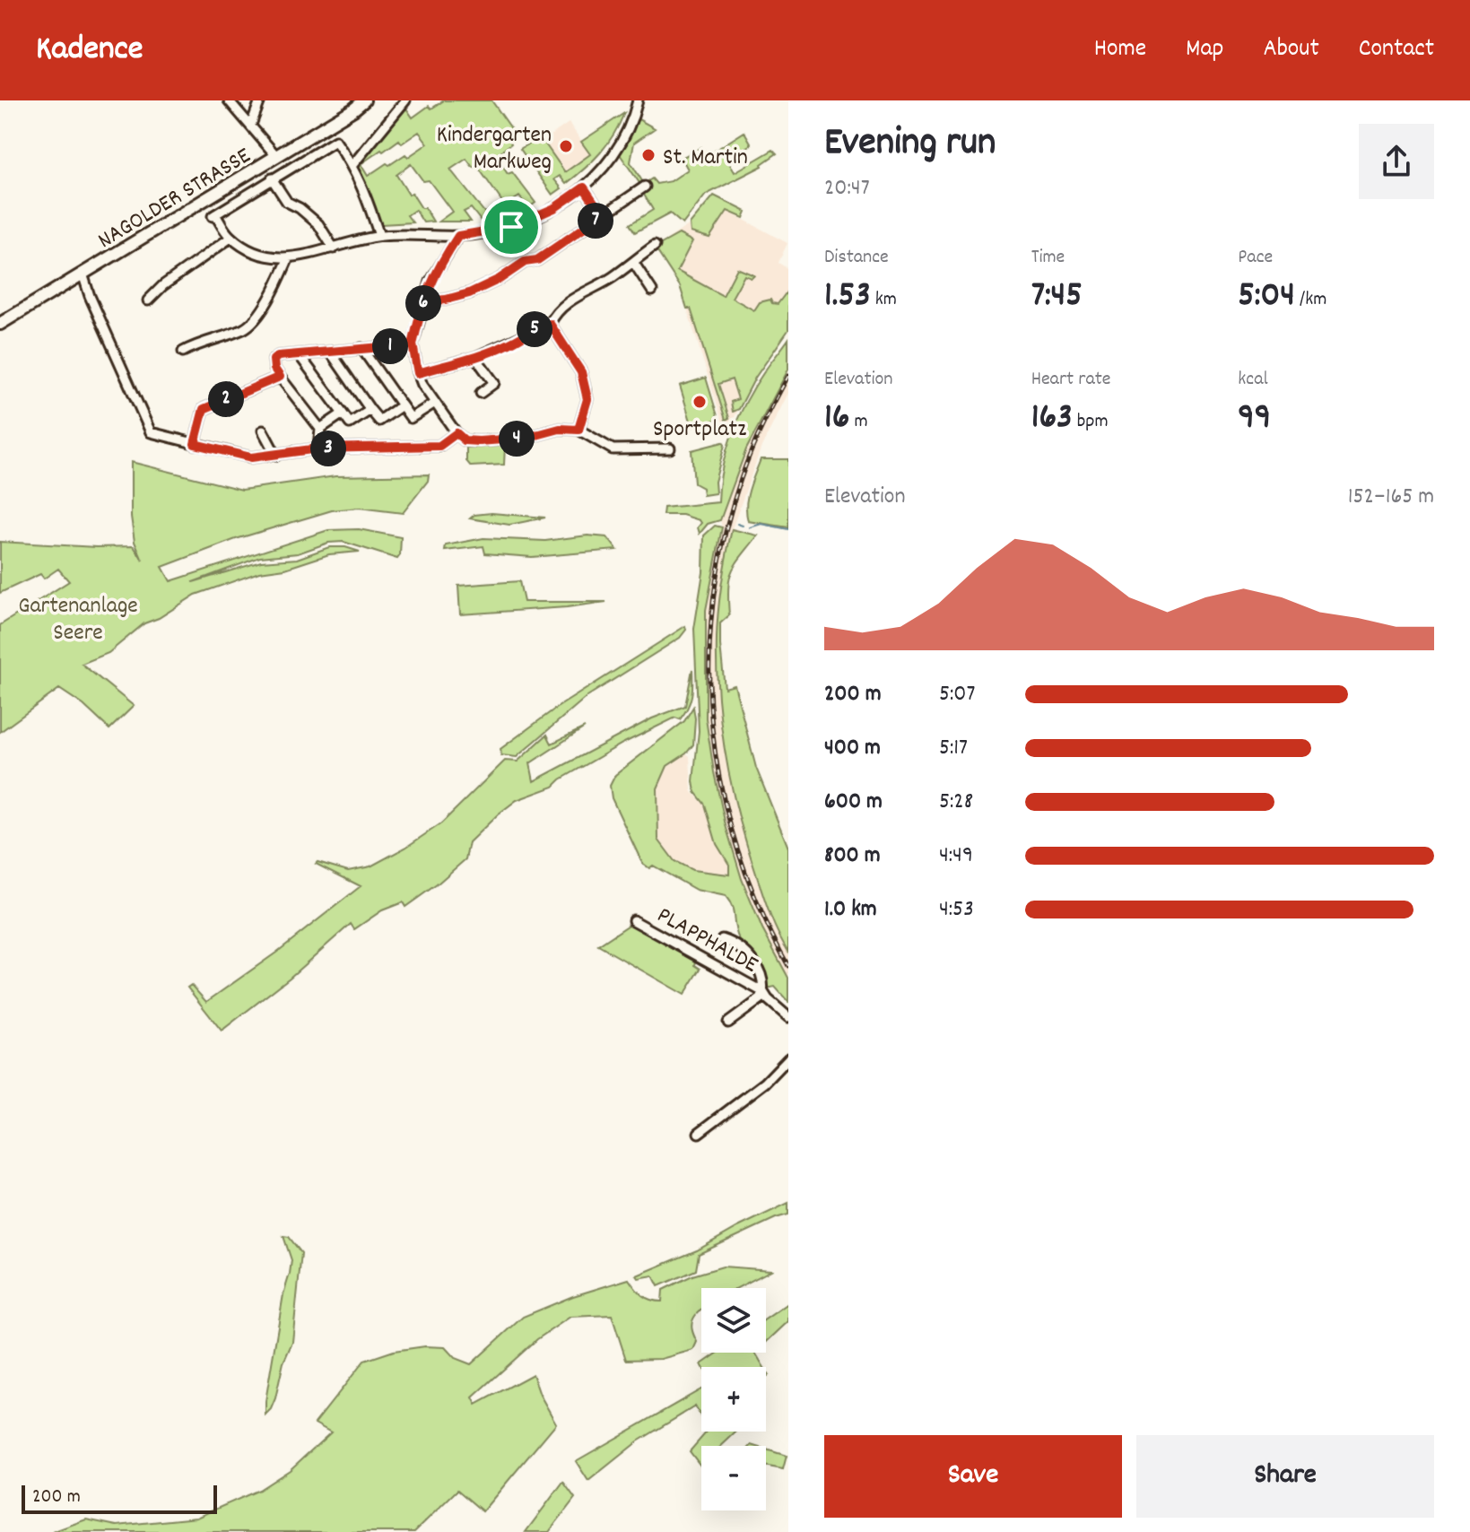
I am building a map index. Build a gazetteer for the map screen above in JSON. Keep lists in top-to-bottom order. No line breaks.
{"streets":{"main road":["NAGOLDER STRASSE"],"street":["PLAPPHALDE"]},"parks":["Gartenanlage Seere"],"places":["Kindergarten Markweg","St. Martin","Sportplatz"],"scale_bar":"200 m","page":{"header":"Kadence","nav":["Home","Map","About","Contact"],"heading":["Evening run","20:47"],"pins":["7","6","5","1","2","4","3"],"stats":[["Distance","1.53 km"],["Time","7:45"],["Pace","5:04 /km"],["Elevation","16 m"],["Heart rate","163 bpm"],["kcal","99"]],"chart":["Elevation","152–165 m"],"list":[{"name":"200 m","note":"5:07"},{"name":"400 m","note":"5:17"},{"name":"600 m","note":"5:28"},{"name":"800 m","note":"4:49"},{"name":"1.0 km","note":"4:53"}],"map_buttons":["+","−"],"buttons":["Save","Share"],"scale":"200 m"}}
